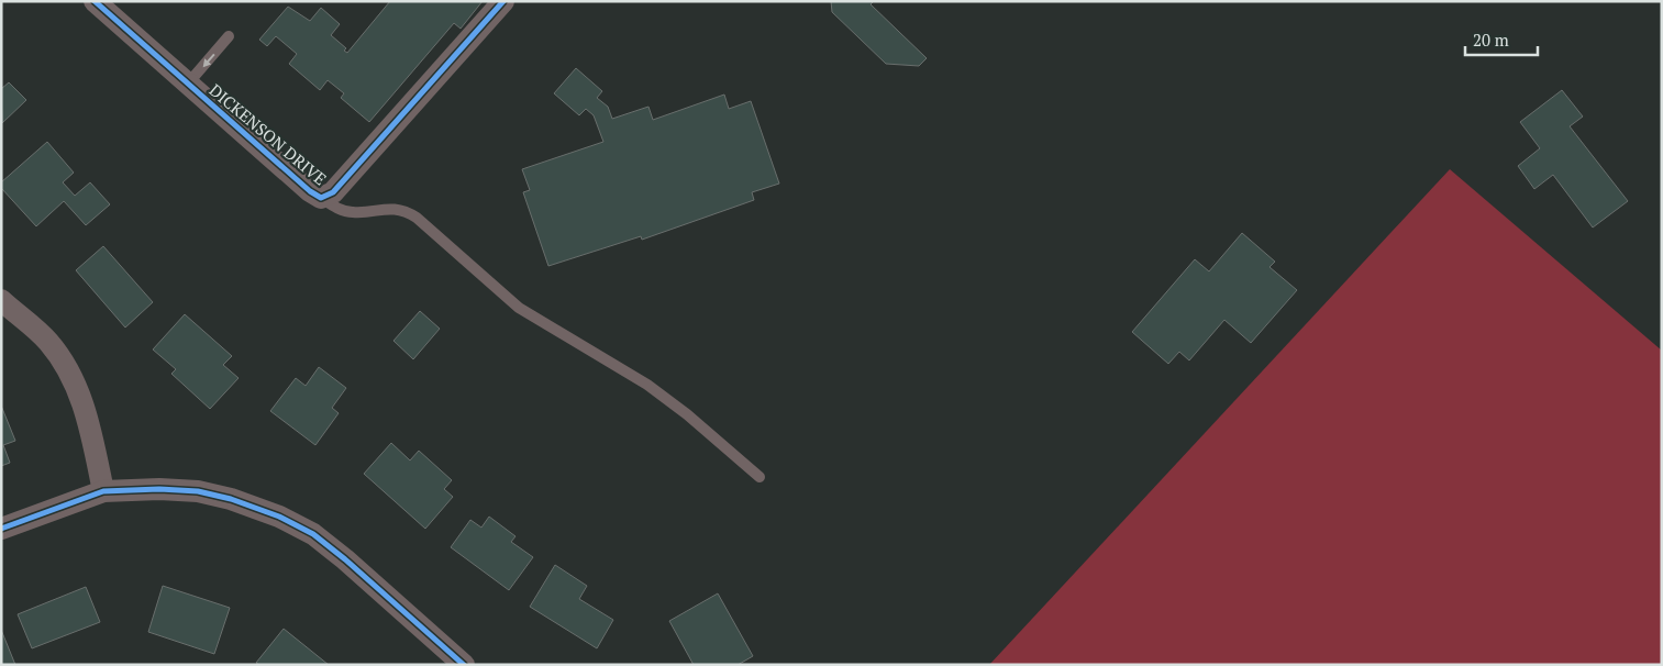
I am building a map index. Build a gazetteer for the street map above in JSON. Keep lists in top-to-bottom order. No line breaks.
{"streets":{"street":["DICKENSON DRIVE"]},"scale_bar":"20 m"}
